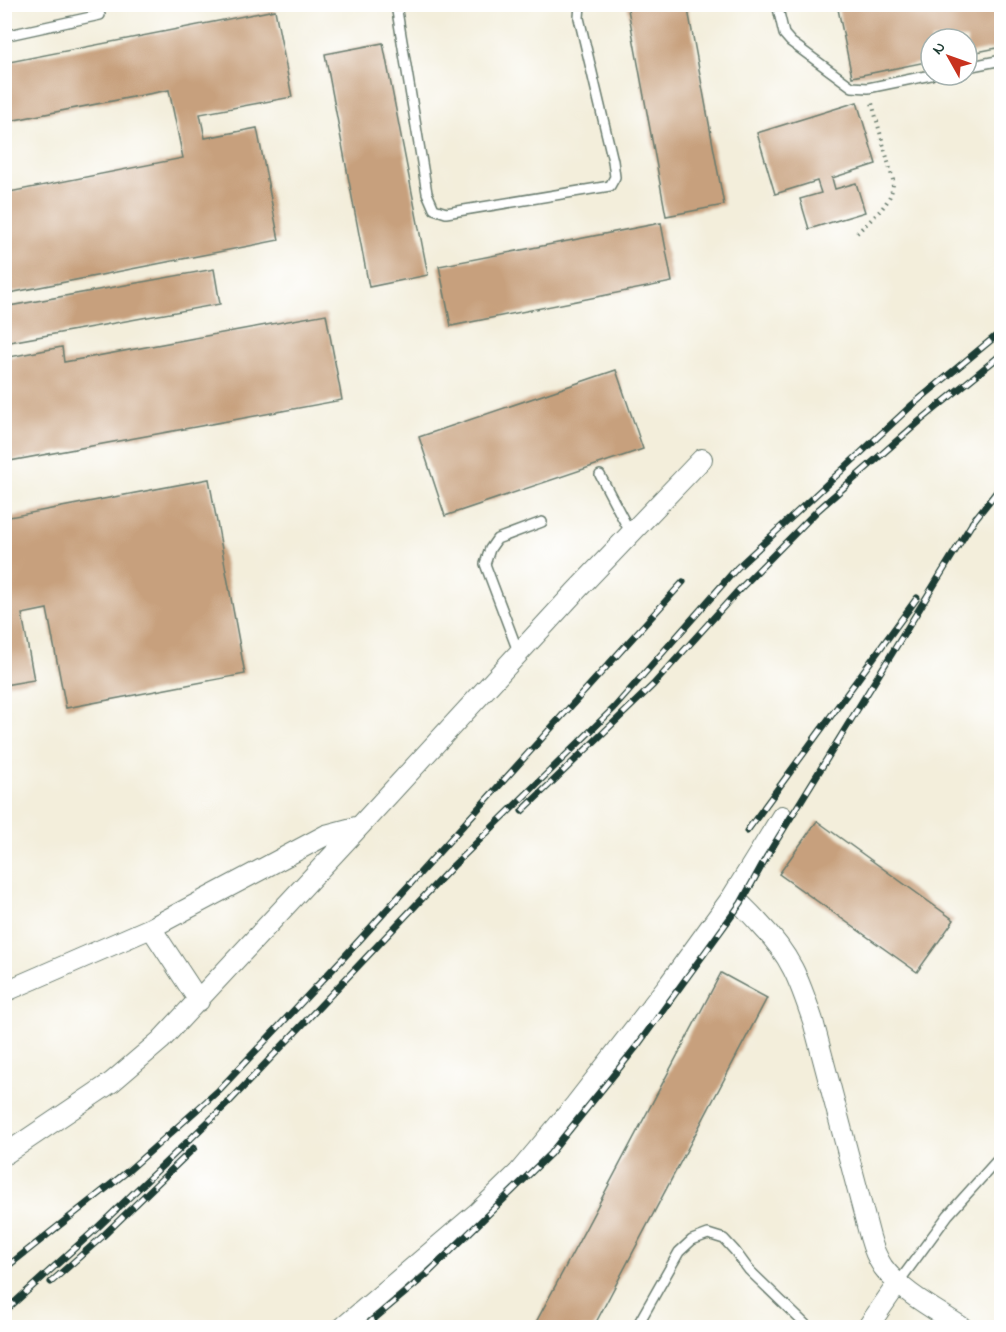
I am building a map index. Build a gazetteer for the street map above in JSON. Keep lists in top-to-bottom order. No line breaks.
{"north":"top left"}
